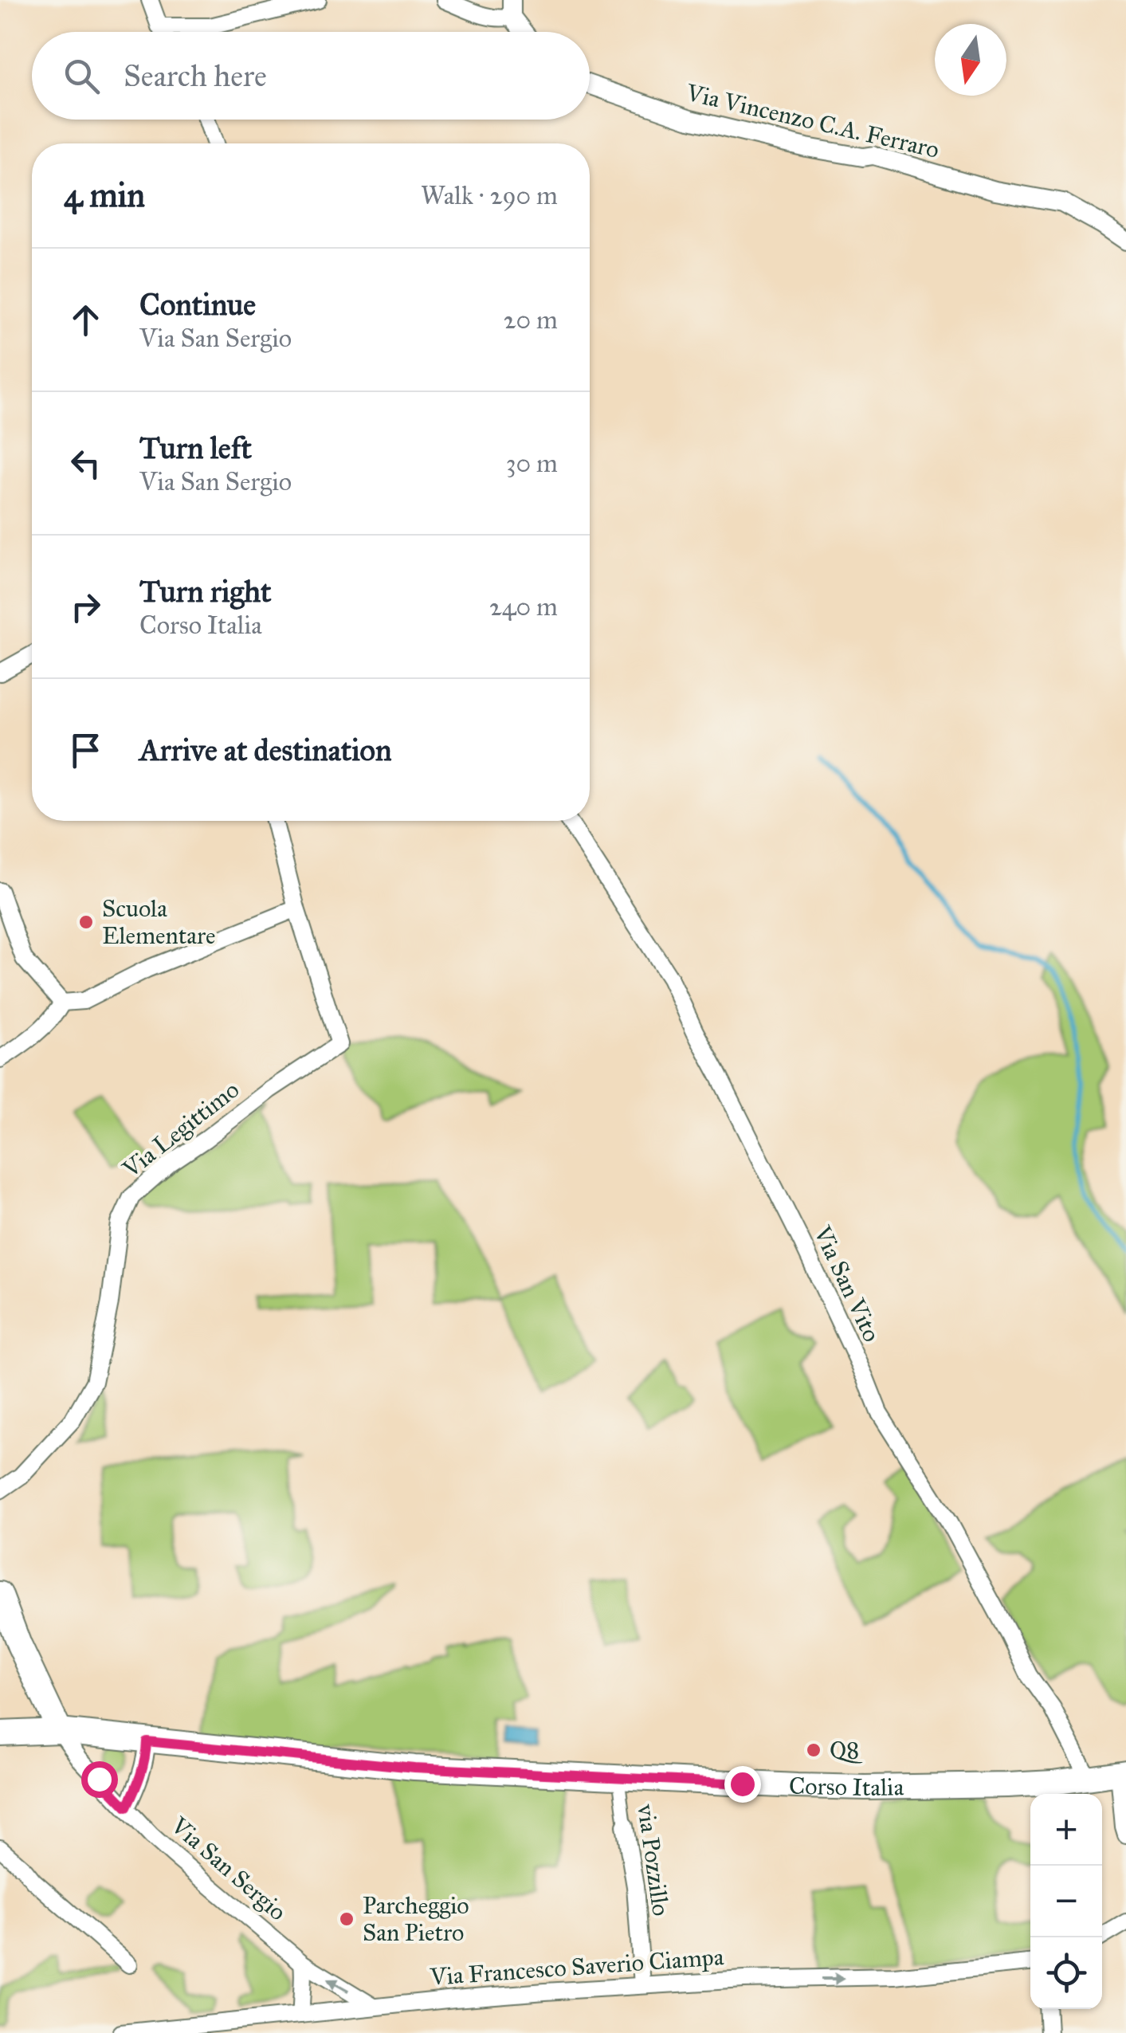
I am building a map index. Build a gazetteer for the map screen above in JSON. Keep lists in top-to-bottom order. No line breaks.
{"streets":{"main road":["Corso Italia"],"street":["Via Vincenzo C.A. Ferraro","Via Legittimo","Via San Vito","via Pozzillo","Via San Sergio","Via Francesco Saverio Ciampa"]},"crossings":[["Via San Vito","Corso Italia"],["Corso Italia","Via San Sergio"],["via Pozzillo","Via Francesco Saverio Ciampa"],["Via San Sergio","Via Francesco Saverio Ciampa"]],"one_way":["Via Francesco Saverio Ciampa"],"places":["Scuola Elementare","Q8","Parcheggio San Pietro"],"north":"bottom","page":{"search":"Search here","heading":["4 min","Walk · 290 m"],"list":[["Continue","Via San Sergio","20 m"],["Turn left","Via San Sergio","30 m"],["Turn right","Corso Italia","240 m"],"Arrive at destination"],"map_buttons":["+","−"]}}
